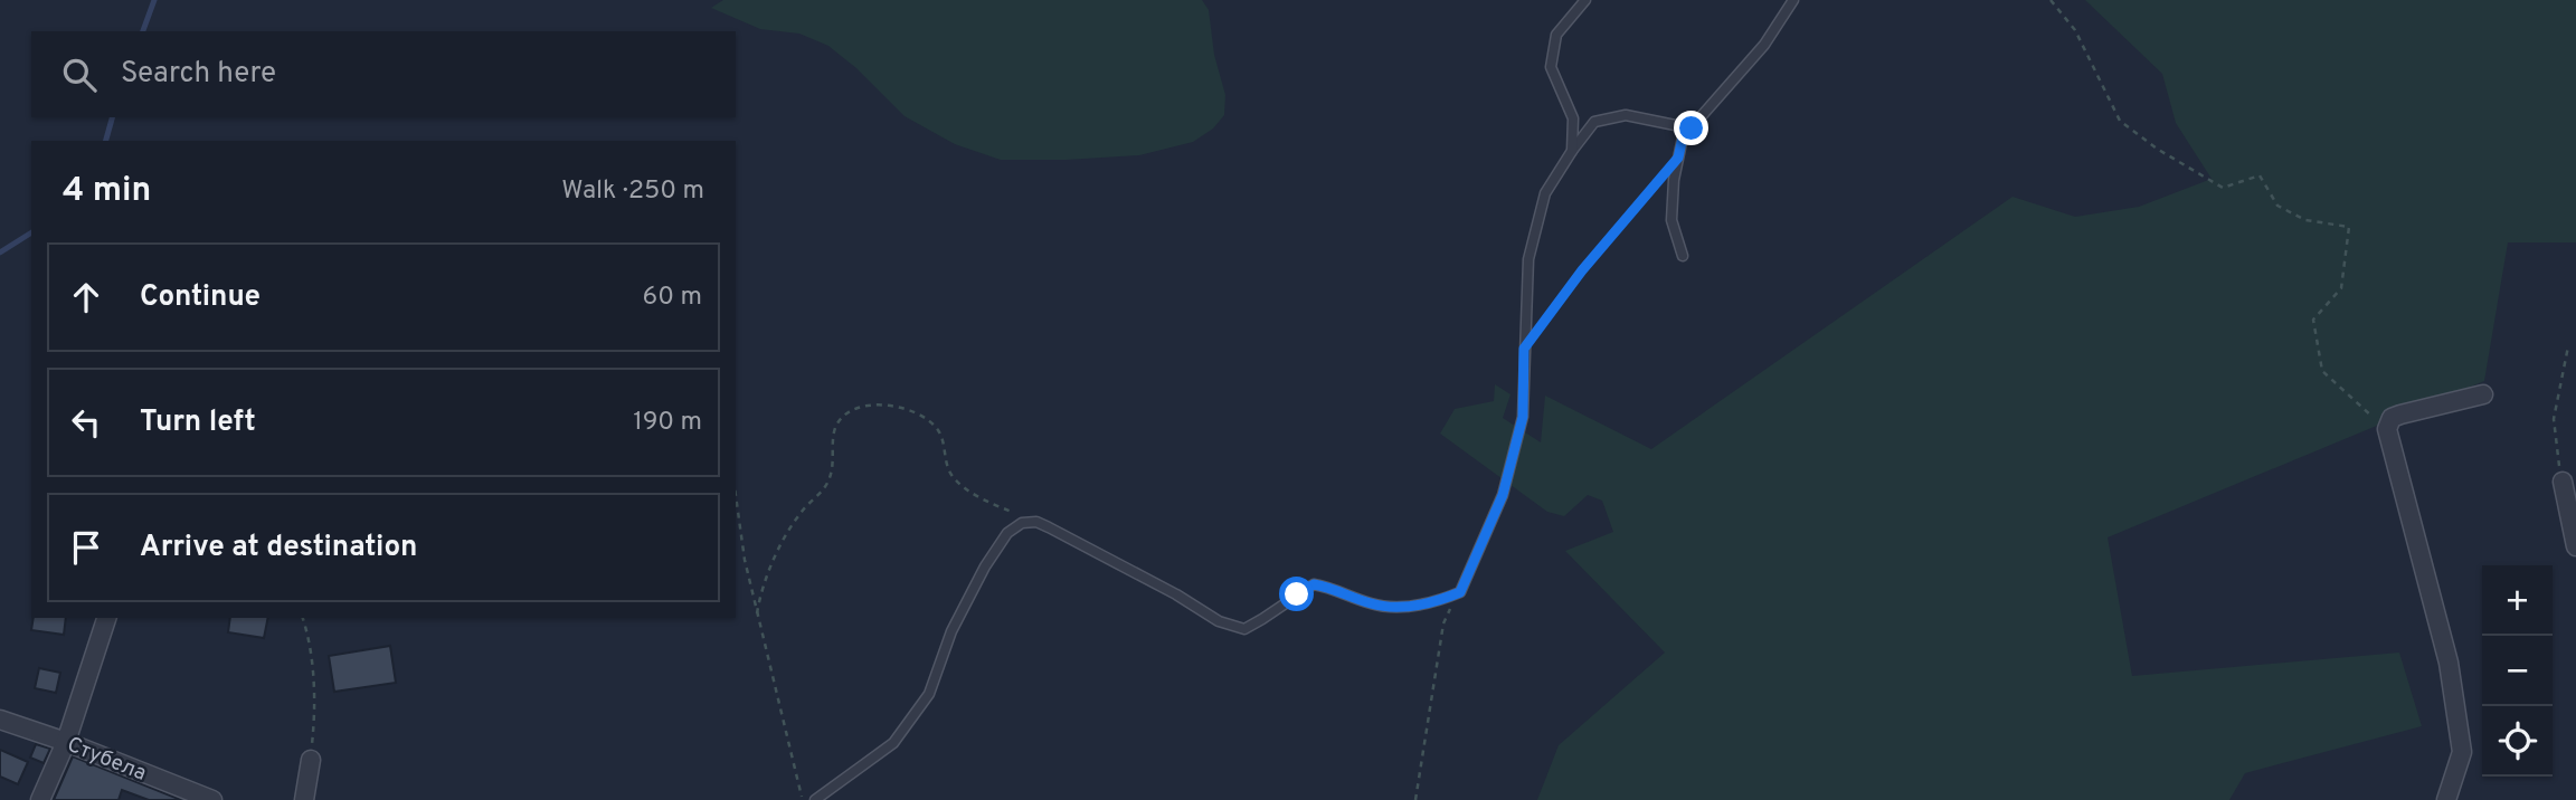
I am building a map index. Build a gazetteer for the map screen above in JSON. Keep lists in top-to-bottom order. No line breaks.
{"streets":{"street":["Стубела"]},"page":{"search":"Search here","heading":["4 min","Walk · 250 m"],"list":[["Continue","60 m"],["Turn left","190 m"],"Arrive at destination"],"map_buttons":["+","−"]}}
